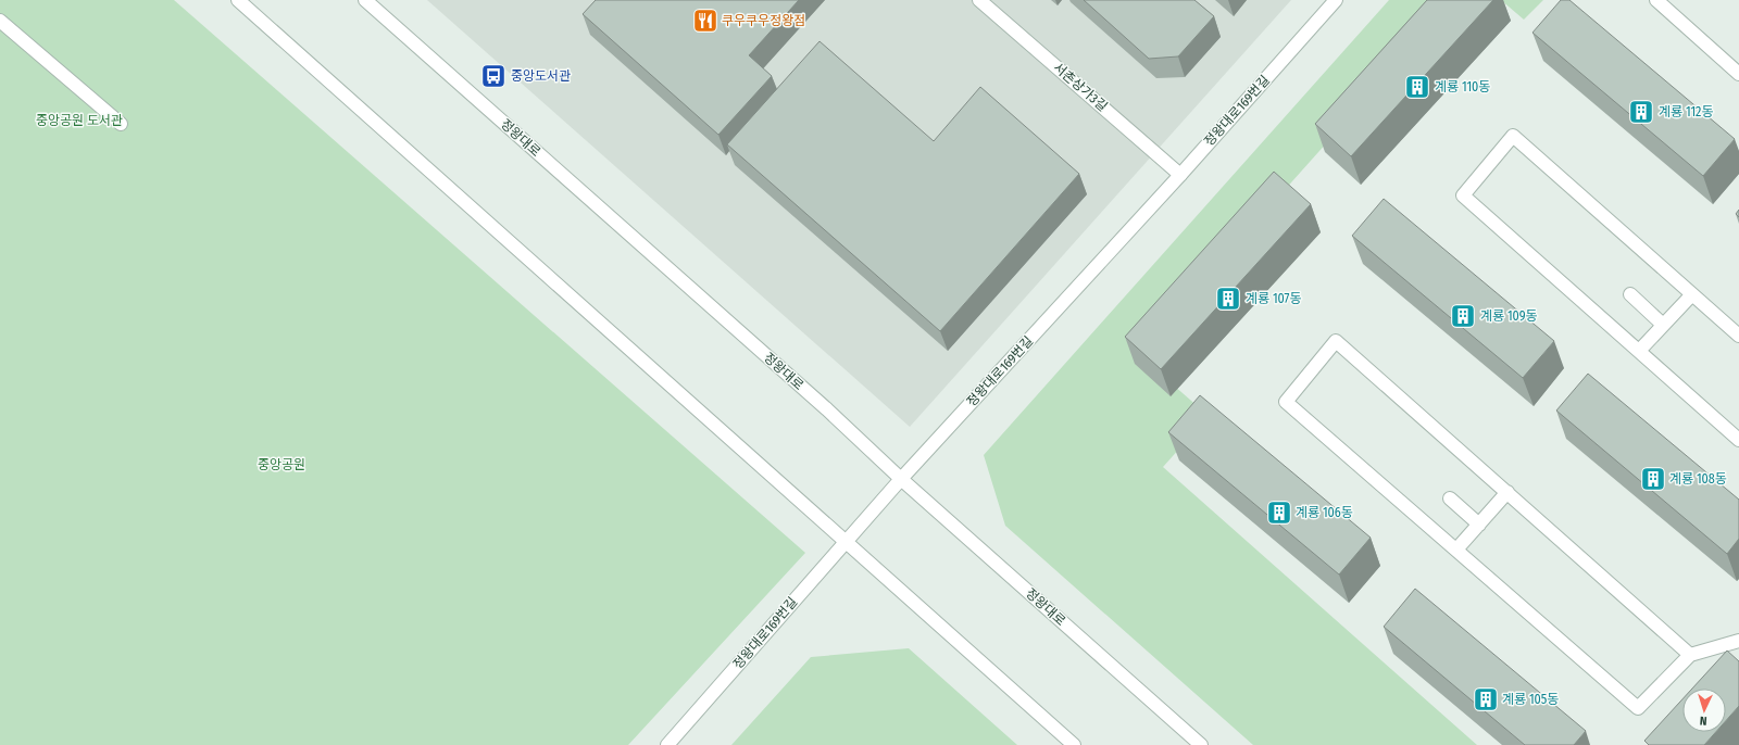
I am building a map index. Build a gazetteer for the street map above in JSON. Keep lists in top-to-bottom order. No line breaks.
{"streets":{"street":["서촌상가3길","정왕대로169번길","정왕대로"]},"crossings":[["서촌상가3길","정왕대로169번길"],["정왕대로169번길","정왕대로"]],"parks":["중앙공원 도서관","중앙공원"],"places":{"restaurant":["쿠우쿠우정왕점"],"bus stop":["중앙도서관"],"building":["계룡 110동","계룡 112동","계룡 107동","계룡 109동","계룡 108동","계룡 106동","계룡 105동"]},"north":"bottom"}
